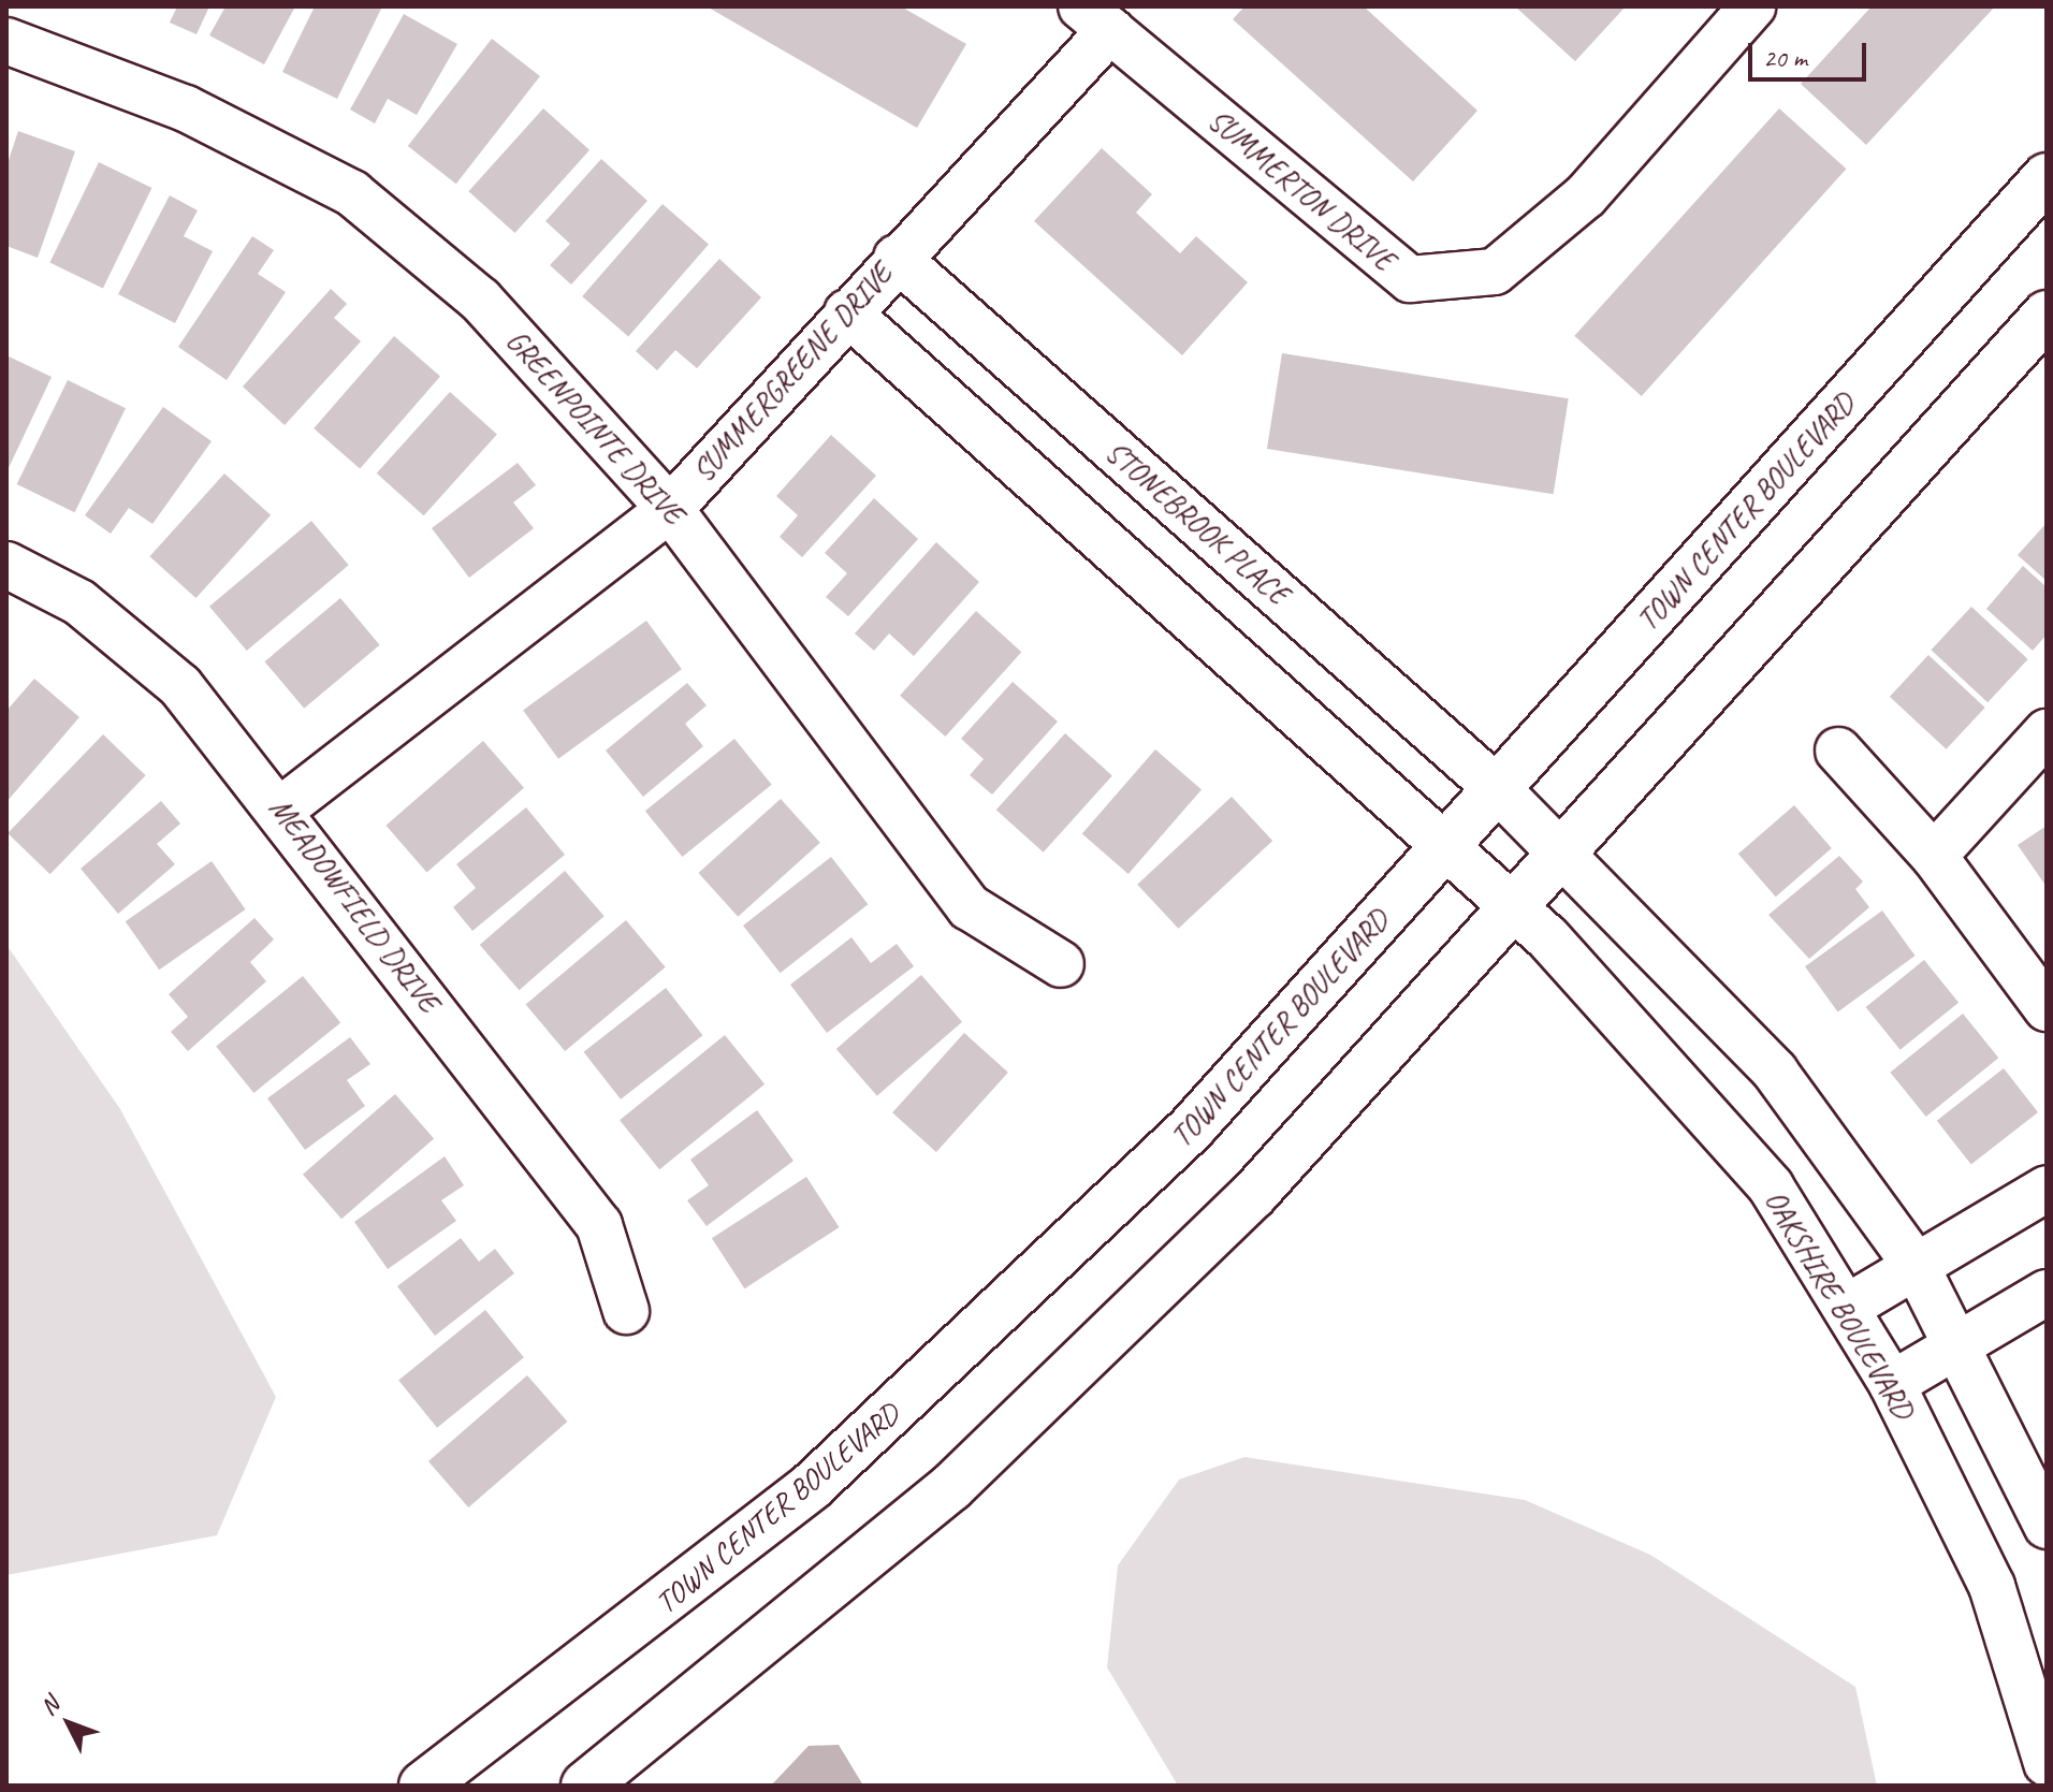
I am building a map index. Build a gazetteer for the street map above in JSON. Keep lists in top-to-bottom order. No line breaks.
{"streets":{"main road":["TOWN CENTER BOULEVARD"],"street":["SUMMERTON DRIVE","SUMMERGREENE DRIVE","GREENPOINTE DRIVE","STONEBROOK PLACE","MEADOWFIELD DRIVE","OAKSHIRE BOULEVARD"]},"crossings":[["SUMMERTON DRIVE","SUMMERGREENE DRIVE"],["SUMMERGREENE DRIVE","GREENPOINTE DRIVE"],["SUMMERGREENE DRIVE","STONEBROOK PLACE"],["SUMMERGREENE DRIVE","MEADOWFIELD DRIVE"],["TOWN CENTER BOULEVARD","STONEBROOK PLACE"],["TOWN CENTER BOULEVARD","OAKSHIRE BOULEVARD"]],"scale_bar":"20 m","north":"top left"}
